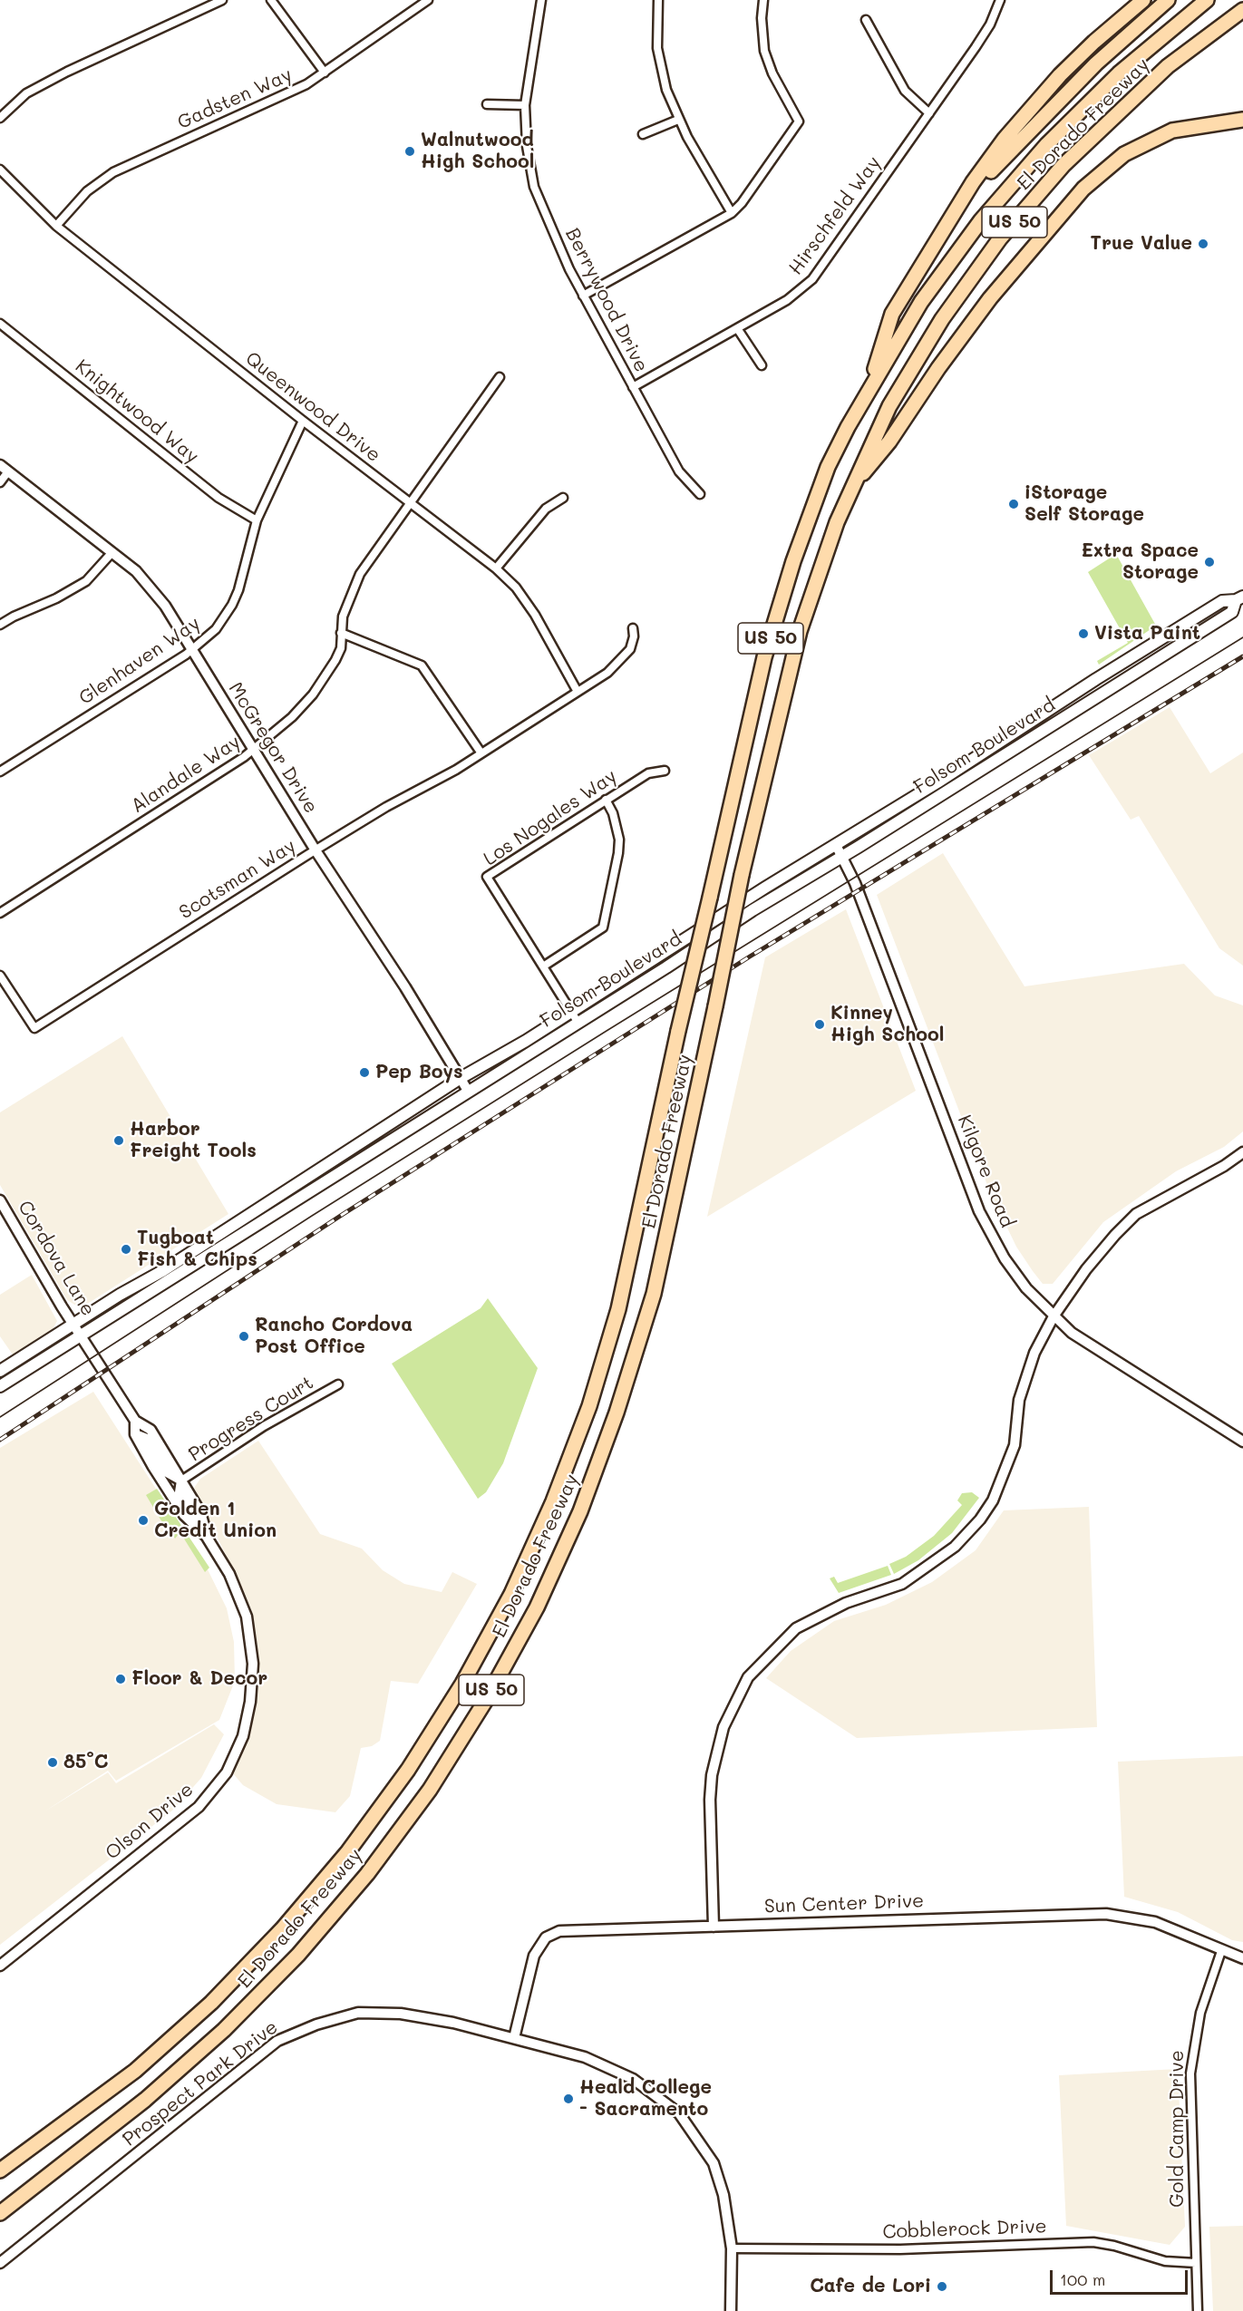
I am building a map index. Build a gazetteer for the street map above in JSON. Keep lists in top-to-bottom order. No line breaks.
{"streets":{"highway":["El Dorado Freeway","US 50"],"main road":["Folsom Boulevard"],"street":["Gadsten Way","Hirschfeld Way","Berrywood Drive","Queenwood Drive","Knightwood Way","Glenhaven Way","McGregor Drive","Alandale Way","Los Nogales Way","Scotsman Way","Kilgore Road","Cordova Lane","Progress Court","Olson Drive","Sun Center Drive","Prospect Park Drive","Gold Camp Drive","Cobblerock Drive"]},"crossings":[["Gadsten Way","Queenwood Drive"],["Hirschfeld Way","Berrywood Drive"],["Queenwood Drive","Glenhaven Way"],["Queenwood Drive","Alandale Way"],["Queenwood Drive","Scotsman Way"],["Knightwood Way","Glenhaven Way"],["Glenhaven Way","McGregor Drive"],["Folsom Boulevard","McGregor Drive"],["Folsom Boulevard","Los Nogales Way"],["Folsom Boulevard","Kilgore Road"],["Folsom Boulevard","Cordova Lane"],["Folsom Boulevard","Olson Drive"],["McGregor Drive","Alandale Way"],["McGregor Drive","Scotsman Way"],["Cordova Lane","Olson Drive"],["Progress Court","Olson Drive"],["Sun Center Drive","Prospect Park Drive"],["Sun Center Drive","Gold Camp Drive"],["Prospect Park Drive","Cobblerock Drive"],["Gold Camp Drive","Cobblerock Drive"]],"places":["Walnutwood High School","True Value","iStorage Self Storage","Extra Space Storage","Vista Paint","Kinney High School","Pep Boys","Harbor Freight Tools","Tugboat Fish & Chips","Rancho Cordova Post Office","Golden 1 Credit Union","Floor & Decor","85°C","Heald College - Sacramento","Cafe de Lori"],"scale_bar":"100 m"}
